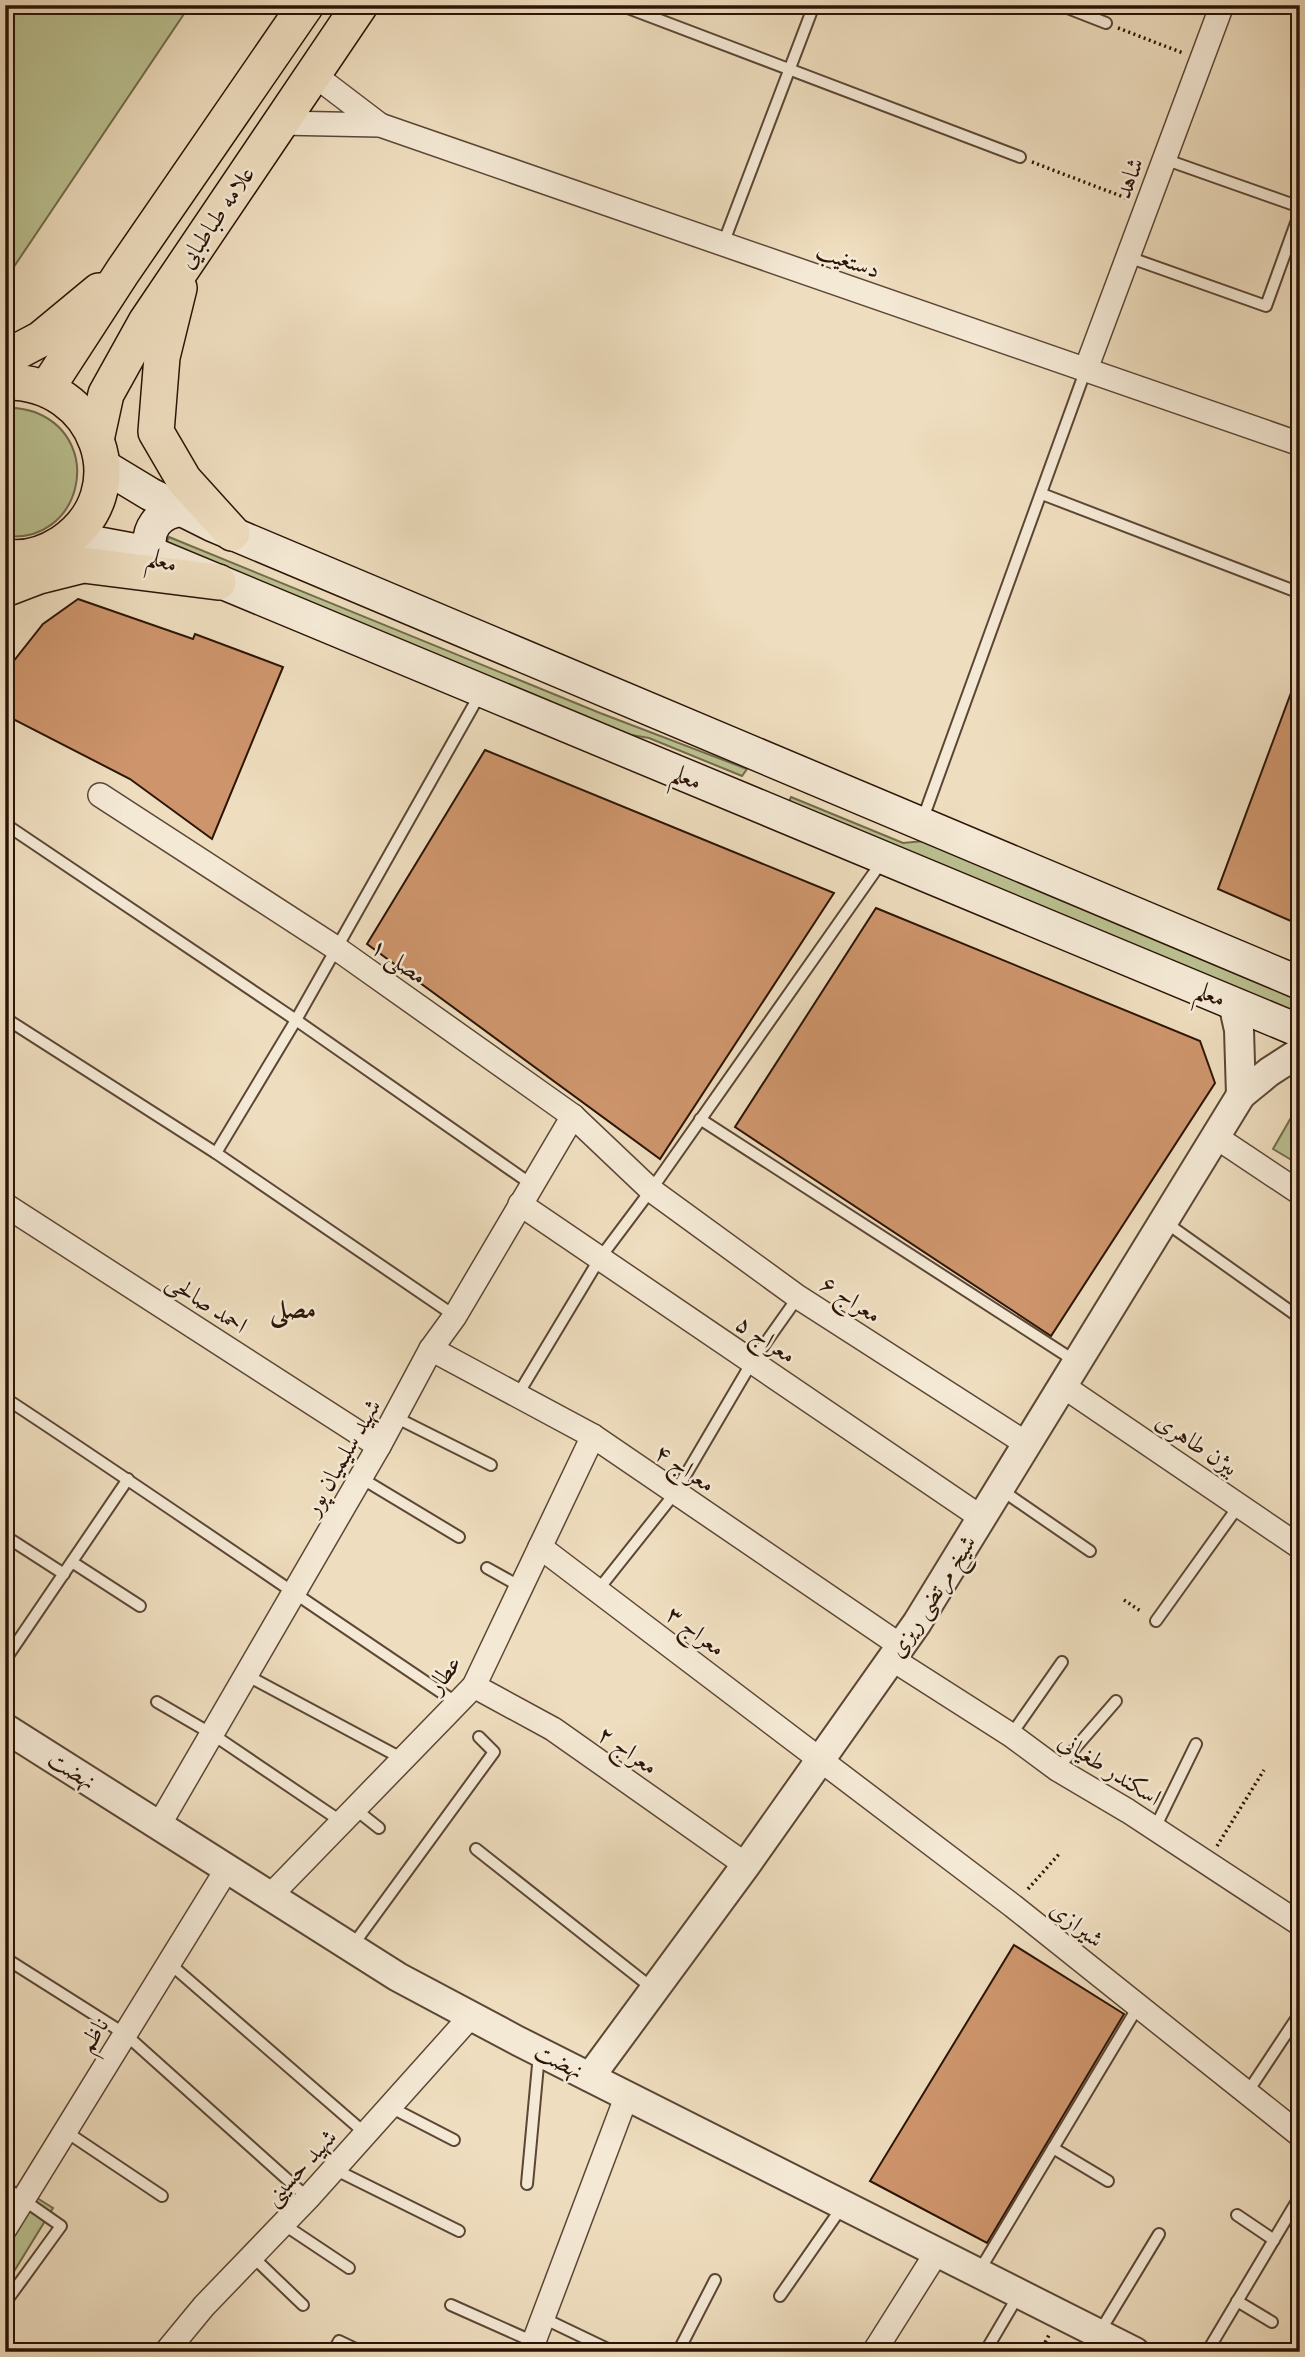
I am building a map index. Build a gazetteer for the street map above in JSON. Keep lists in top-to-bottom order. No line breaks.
{"streets":{"main road":["علامه طباطبایی","معلم"],"street":["شاهد","دستغیب","مصلی ۱","معراج ۶","احمد صالحی","معراج ۵","بیژن طاهری","شهید سلیمیان پور","معراج ۴","شیخ مرتضی ریزی","معراج ۳","عطار","معراج ۲","اسکندر طغیانی","نهضت","شیرازی","ناظم","شهید حسینی"]},"crossings":[["شاهد","دستغیب"],["علامه طباطبایی","معلم"],["مصلی ۱","معراج ۶"],["مصلی ۱","شهید سلیمیان پور"],["معراج ۶","شیخ مرتضی ریزی"],["احمد صالحی","شهید سلیمیان پور"],["معراج ۵","شهید سلیمیان پور"],["معراج ۵","شیخ مرتضی ریزی"],["بیژن طاهری","شیخ مرتضی ریزی"],["شهید سلیمیان پور","معراج ۴"],["شهید سلیمیان پور","نهضت"],["معراج ۴","شیخ مرتضی ریزی"],["معراج ۴","عطار"],["معراج ۴","اسکندر طغیانی"],["شیخ مرتضی ریزی","معراج ۳"],["شیخ مرتضی ریزی","معراج ۲"],["شیخ مرتضی ریزی","اسکندر طغیانی"],["شیخ مرتضی ریزی","نهضت"],["شیخ مرتضی ریزی","شیرازی"],["معراج ۳","عطار"],["معراج ۳","شیرازی"],["عطار","معراج ۲"],["عطار","نهضت"],["نهضت","ناظم"],["نهضت","شهید حسینی"]],"districts":["مصلی"]}
